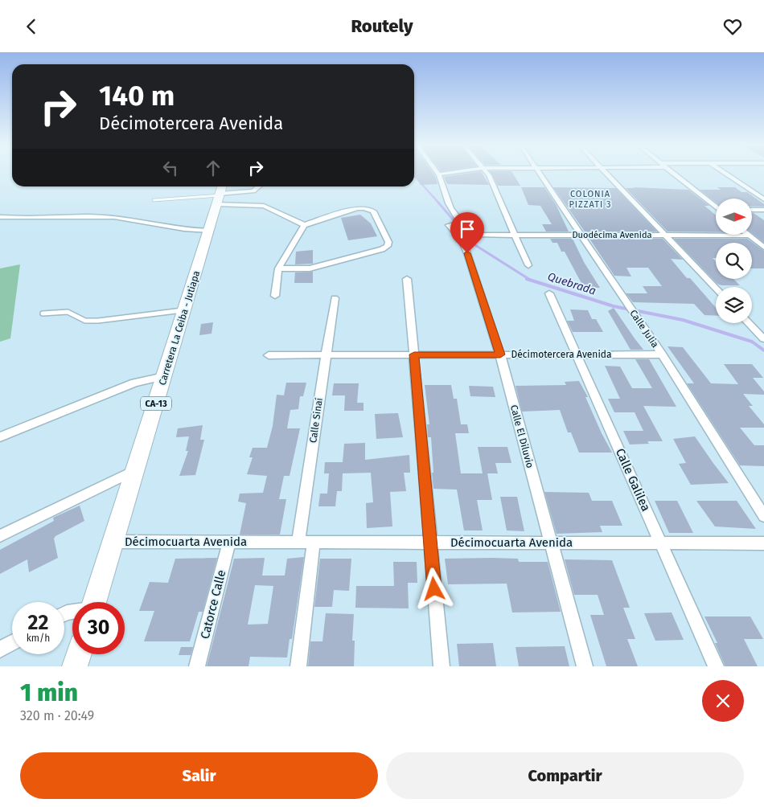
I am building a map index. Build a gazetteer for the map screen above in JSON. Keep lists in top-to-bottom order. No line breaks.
{"streets":{"main road":["Carretera La Ceiba - Jutiapa","CA-13"],"street":["Duodécima Avenida","Calle Julia","Décimotercera Avenida","Calle Sinaí","Calle El Diluvio","Calle Galilea","Décimocuarta Avenida","Catorce Calle"]},"crossings":[["Duodécima Avenida","Calle Julia"],["Duodécima Avenida","Calle El Diluvio"],["Carretera La Ceiba - Jutiapa","Décimocuarta Avenida"],["Calle Julia","Décimotercera Avenida"],["Décimotercera Avenida","Calle Sinaí"],["Décimotercera Avenida","Calle El Diluvio"],["Décimotercera Avenida","Calle Galilea"],["Calle Sinaí","Décimocuarta Avenida"],["Calle El Diluvio","Décimocuarta Avenida"],["Calle Galilea","Décimocuarta Avenida"],["Décimocuarta Avenida","Catorce Calle"]],"districts":["COLONIA PIZZATI 3"],"water":["Quebrada"],"north":"right","page":{"header":"Routely","turn":["140 m","Décimotercera Avenida"],"speed":"22 km/h","limit":"30","heading":["1 min","320 m · 20:49"],"buttons":["Salir","Compartir"]}}
